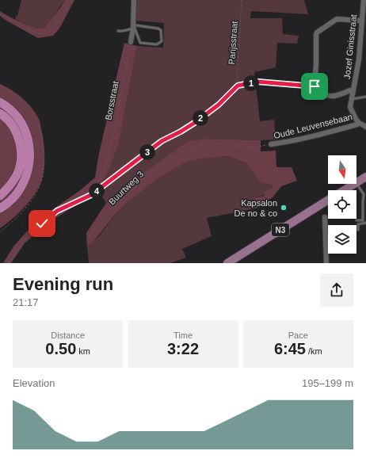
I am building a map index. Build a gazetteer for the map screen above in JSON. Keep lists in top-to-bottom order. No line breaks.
{"streets":{"main road":["N3"],"street":["Jozef Ginisstraat","Oude Leuvensebaan"],"path":["Parijsstraat","Borsstraat","Buurtweg 3"]},"crossings":[["Jozef Ginisstraat","Oude Leuvensebaan"],["Oude Leuvensebaan","Buurtweg 3"]],"places":["Kapsalon De no & co"],"north":"bottom","page":{"pins":["1","2","3","4"],"heading":["Evening run","21:17"],"stats":[["Distance","0.50 km"],["Time","3:22"],["Pace","6:45 /km"]],"chart":["Elevation","195–199 m"]}}
